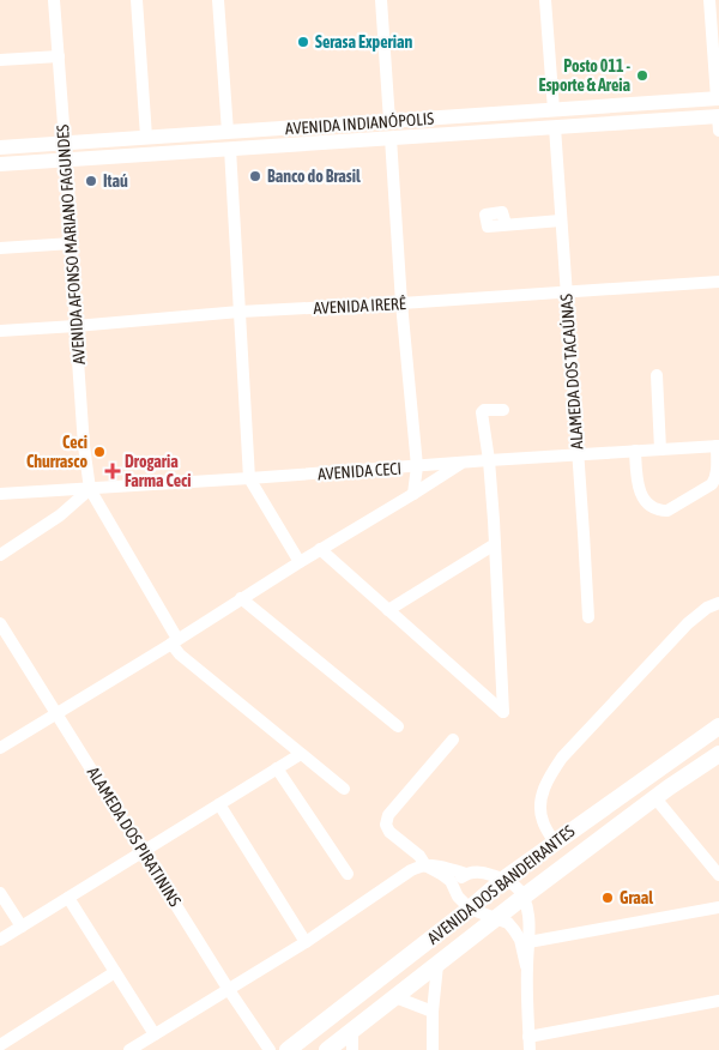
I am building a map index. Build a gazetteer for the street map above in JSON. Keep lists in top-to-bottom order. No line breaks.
{"streets":{"highway":["AVENIDA DOS BANDEIRANTES"],"main road":["AVENIDA INDIANÓPOLIS"],"street":["AVENIDA AFONSO MARIANO FAGUNDES","AVENIDA IRERÊ","ALAMEDA DOS TACAÚNAS","AVENIDA CECI","ALAMEDA DOS PIRATININS"]},"crossings":[["AVENIDA INDIANÓPOLIS","AVENIDA AFONSO MARIANO FAGUNDES"],["AVENIDA INDIANÓPOLIS","ALAMEDA DOS TACAÚNAS"],["AVENIDA AFONSO MARIANO FAGUNDES","AVENIDA IRERÊ"],["AVENIDA AFONSO MARIANO FAGUNDES","AVENIDA CECI"],["AVENIDA IRERÊ","ALAMEDA DOS TACAÚNAS"],["ALAMEDA DOS TACAÚNAS","AVENIDA CECI"]],"places":{"other":["Serasa Experian","Posto 011 - Esporte & Areia","Banco do Brasil","Itaú","Ceci Churrasco","Graal"],"health":["Drogaria Farma Ceci"]}}
